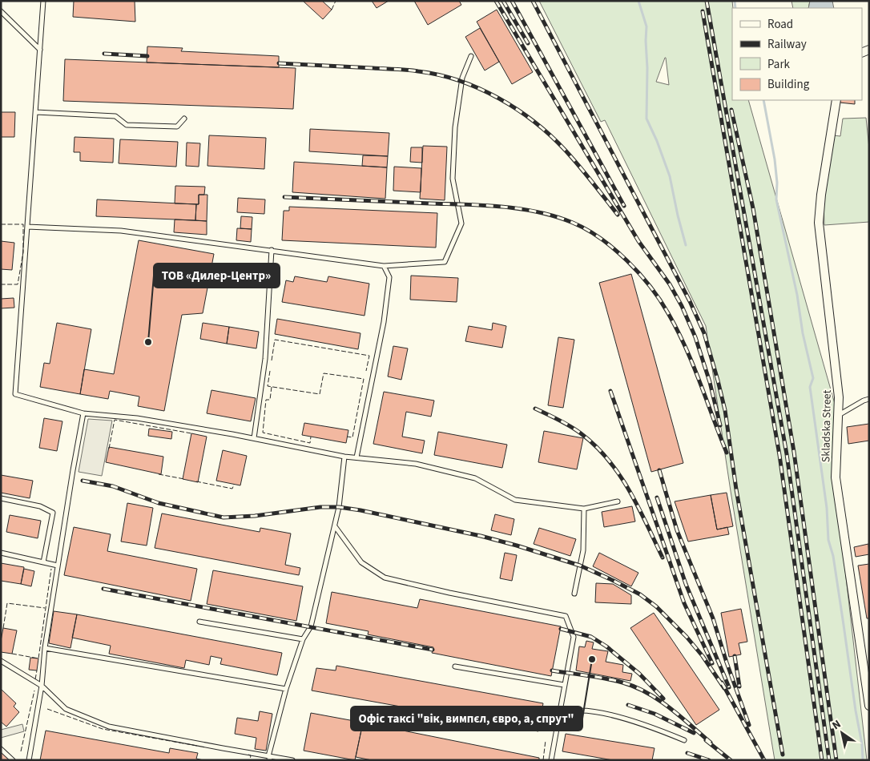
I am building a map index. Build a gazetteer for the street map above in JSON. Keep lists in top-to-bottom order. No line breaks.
{"streets":{"street":["Skladska Street"]},"places":["ТОВ «Дилер-Центр»","Офіс таксі \"вік, вимпєл, євро, а, спрут\""],"legend":["Road","Railway","Park","Building"],"north":"top left"}
